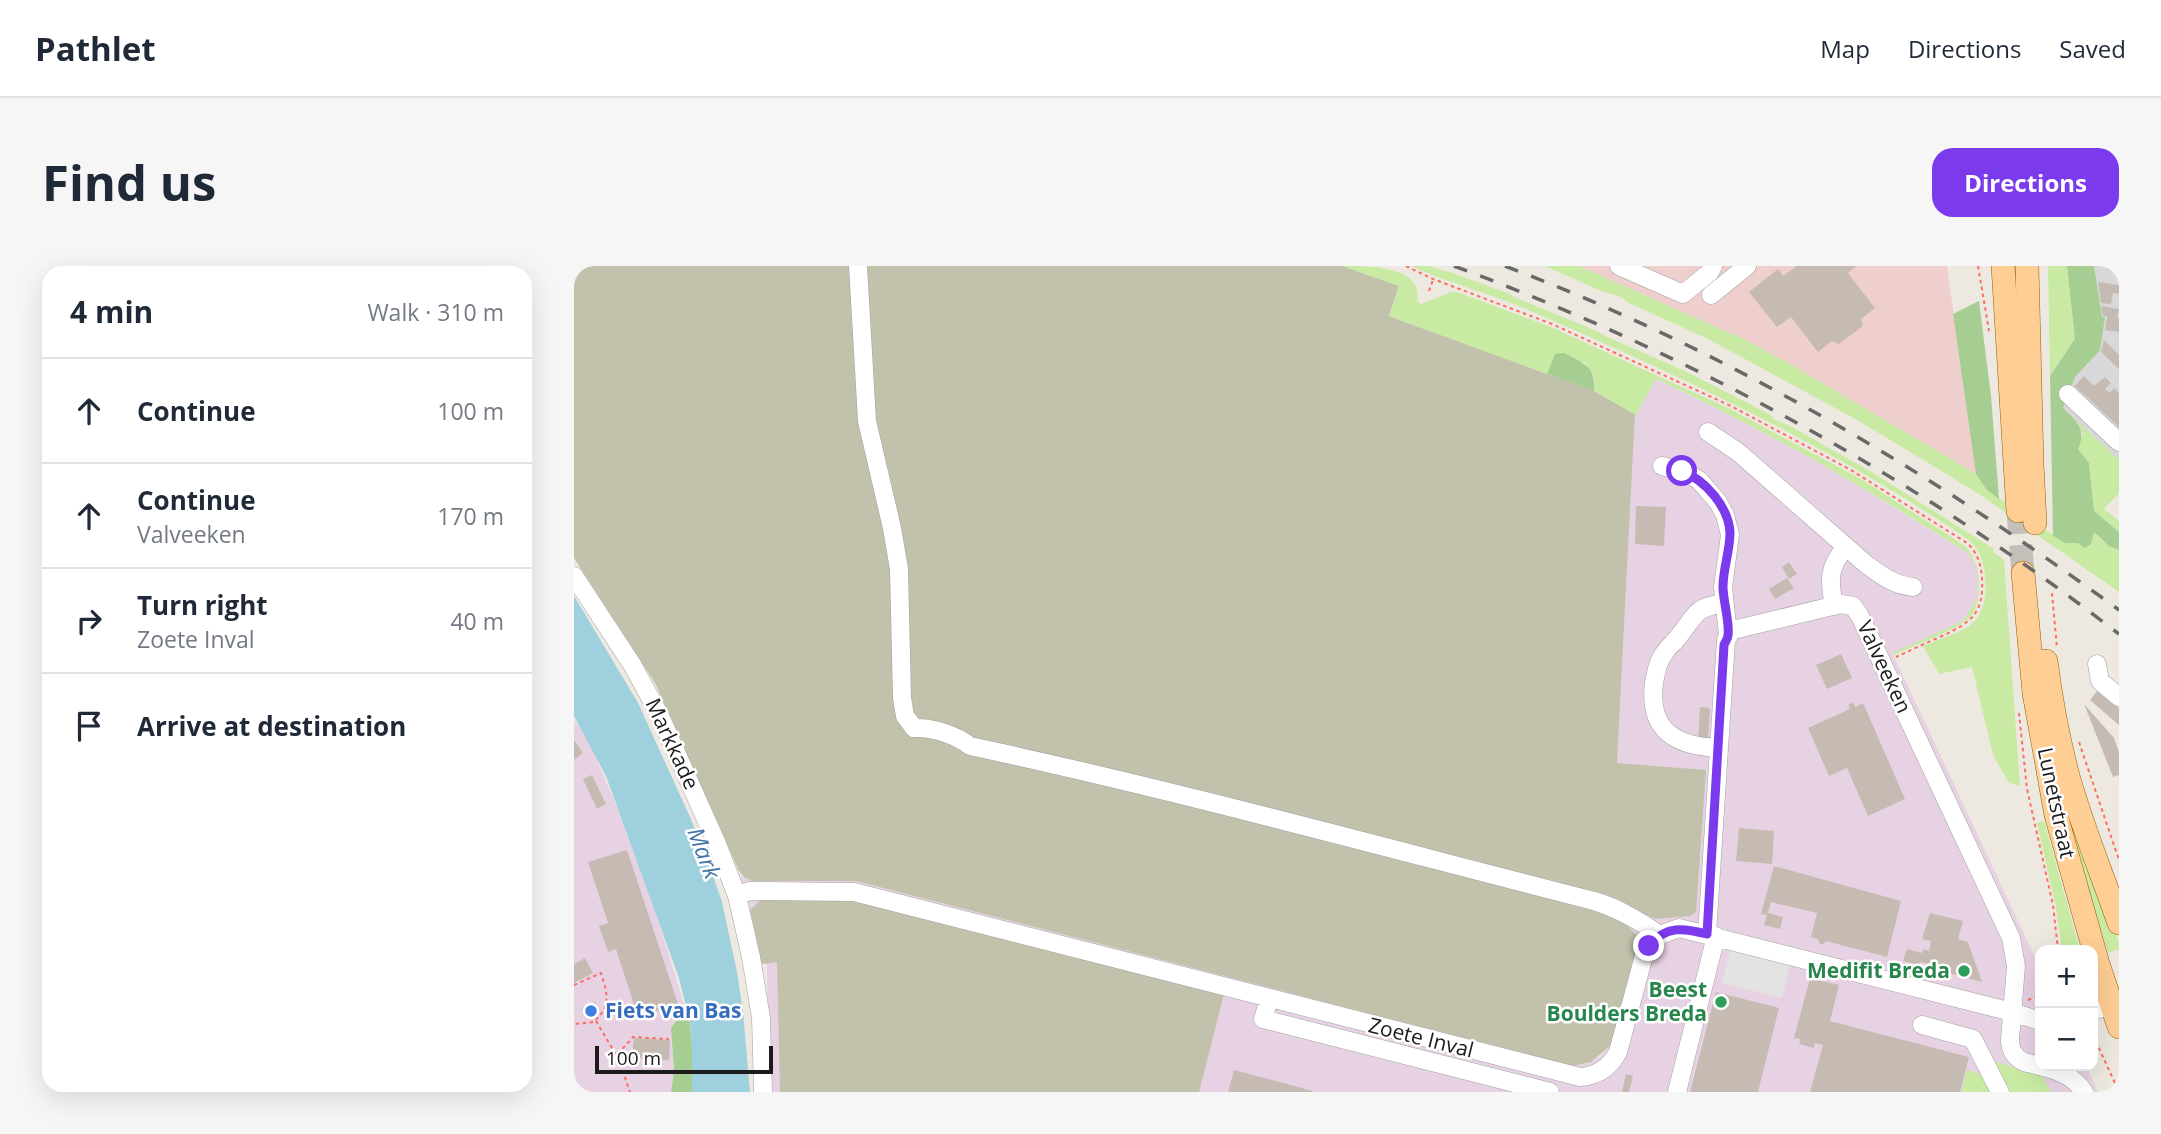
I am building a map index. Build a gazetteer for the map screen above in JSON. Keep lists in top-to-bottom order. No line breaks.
{"streets":{"main road":["Lunetstraat"],"street":["Valveeken","Markkade","Zoete Inval"]},"crossings":[["Markkade","Zoete Inval"]],"water":["Mark"],"places":["Medifit Breda","Beest Boulders Breda","Fiets van Bas"],"scale_bar":"100 m","page":{"header":"Pathlet","nav":["Map","Directions","Saved"],"buttons":"Directions","title":"Find us","heading":["4 min","Walk · 310 m"],"list":[["Continue","100 m"],["Continue","Valveeken","170 m"],["Turn right","Zoete Inval","40 m"],"Arrive at destination"],"map_buttons":["+","−"],"scale":"100 m"}}
